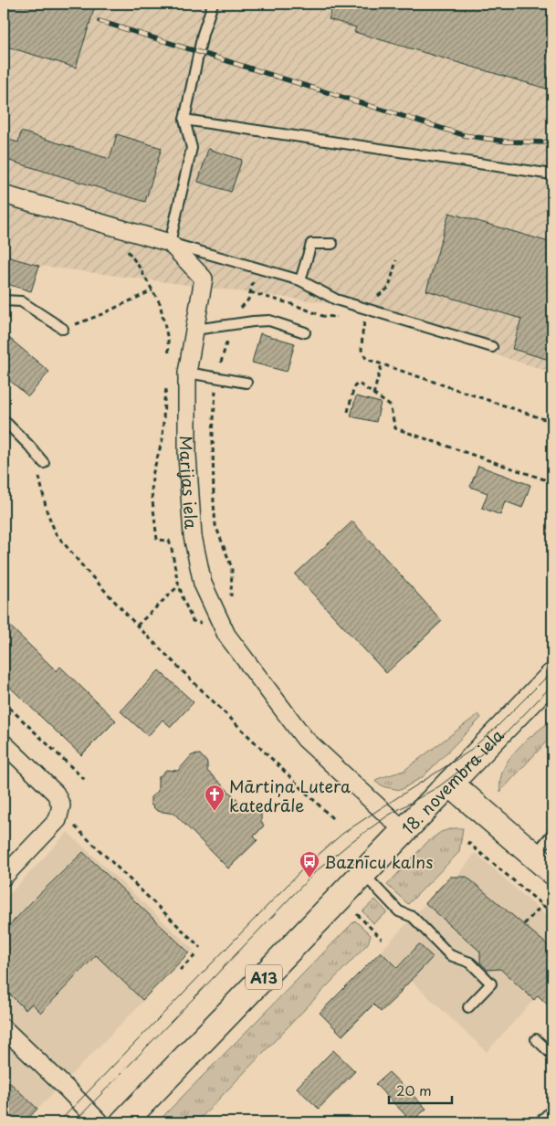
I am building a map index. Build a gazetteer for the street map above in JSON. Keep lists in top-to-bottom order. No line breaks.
{"streets":{"main road":["18. novembra iela","A13"],"street":["Marijas iela"]},"crossings":[["Marijas iela","18. novembra iela"]],"places":{"church":["Mārtiņa Lutera katedrāle"],"bus stop":["Baznīcu kalns"]},"scale_bar":"20 m"}
